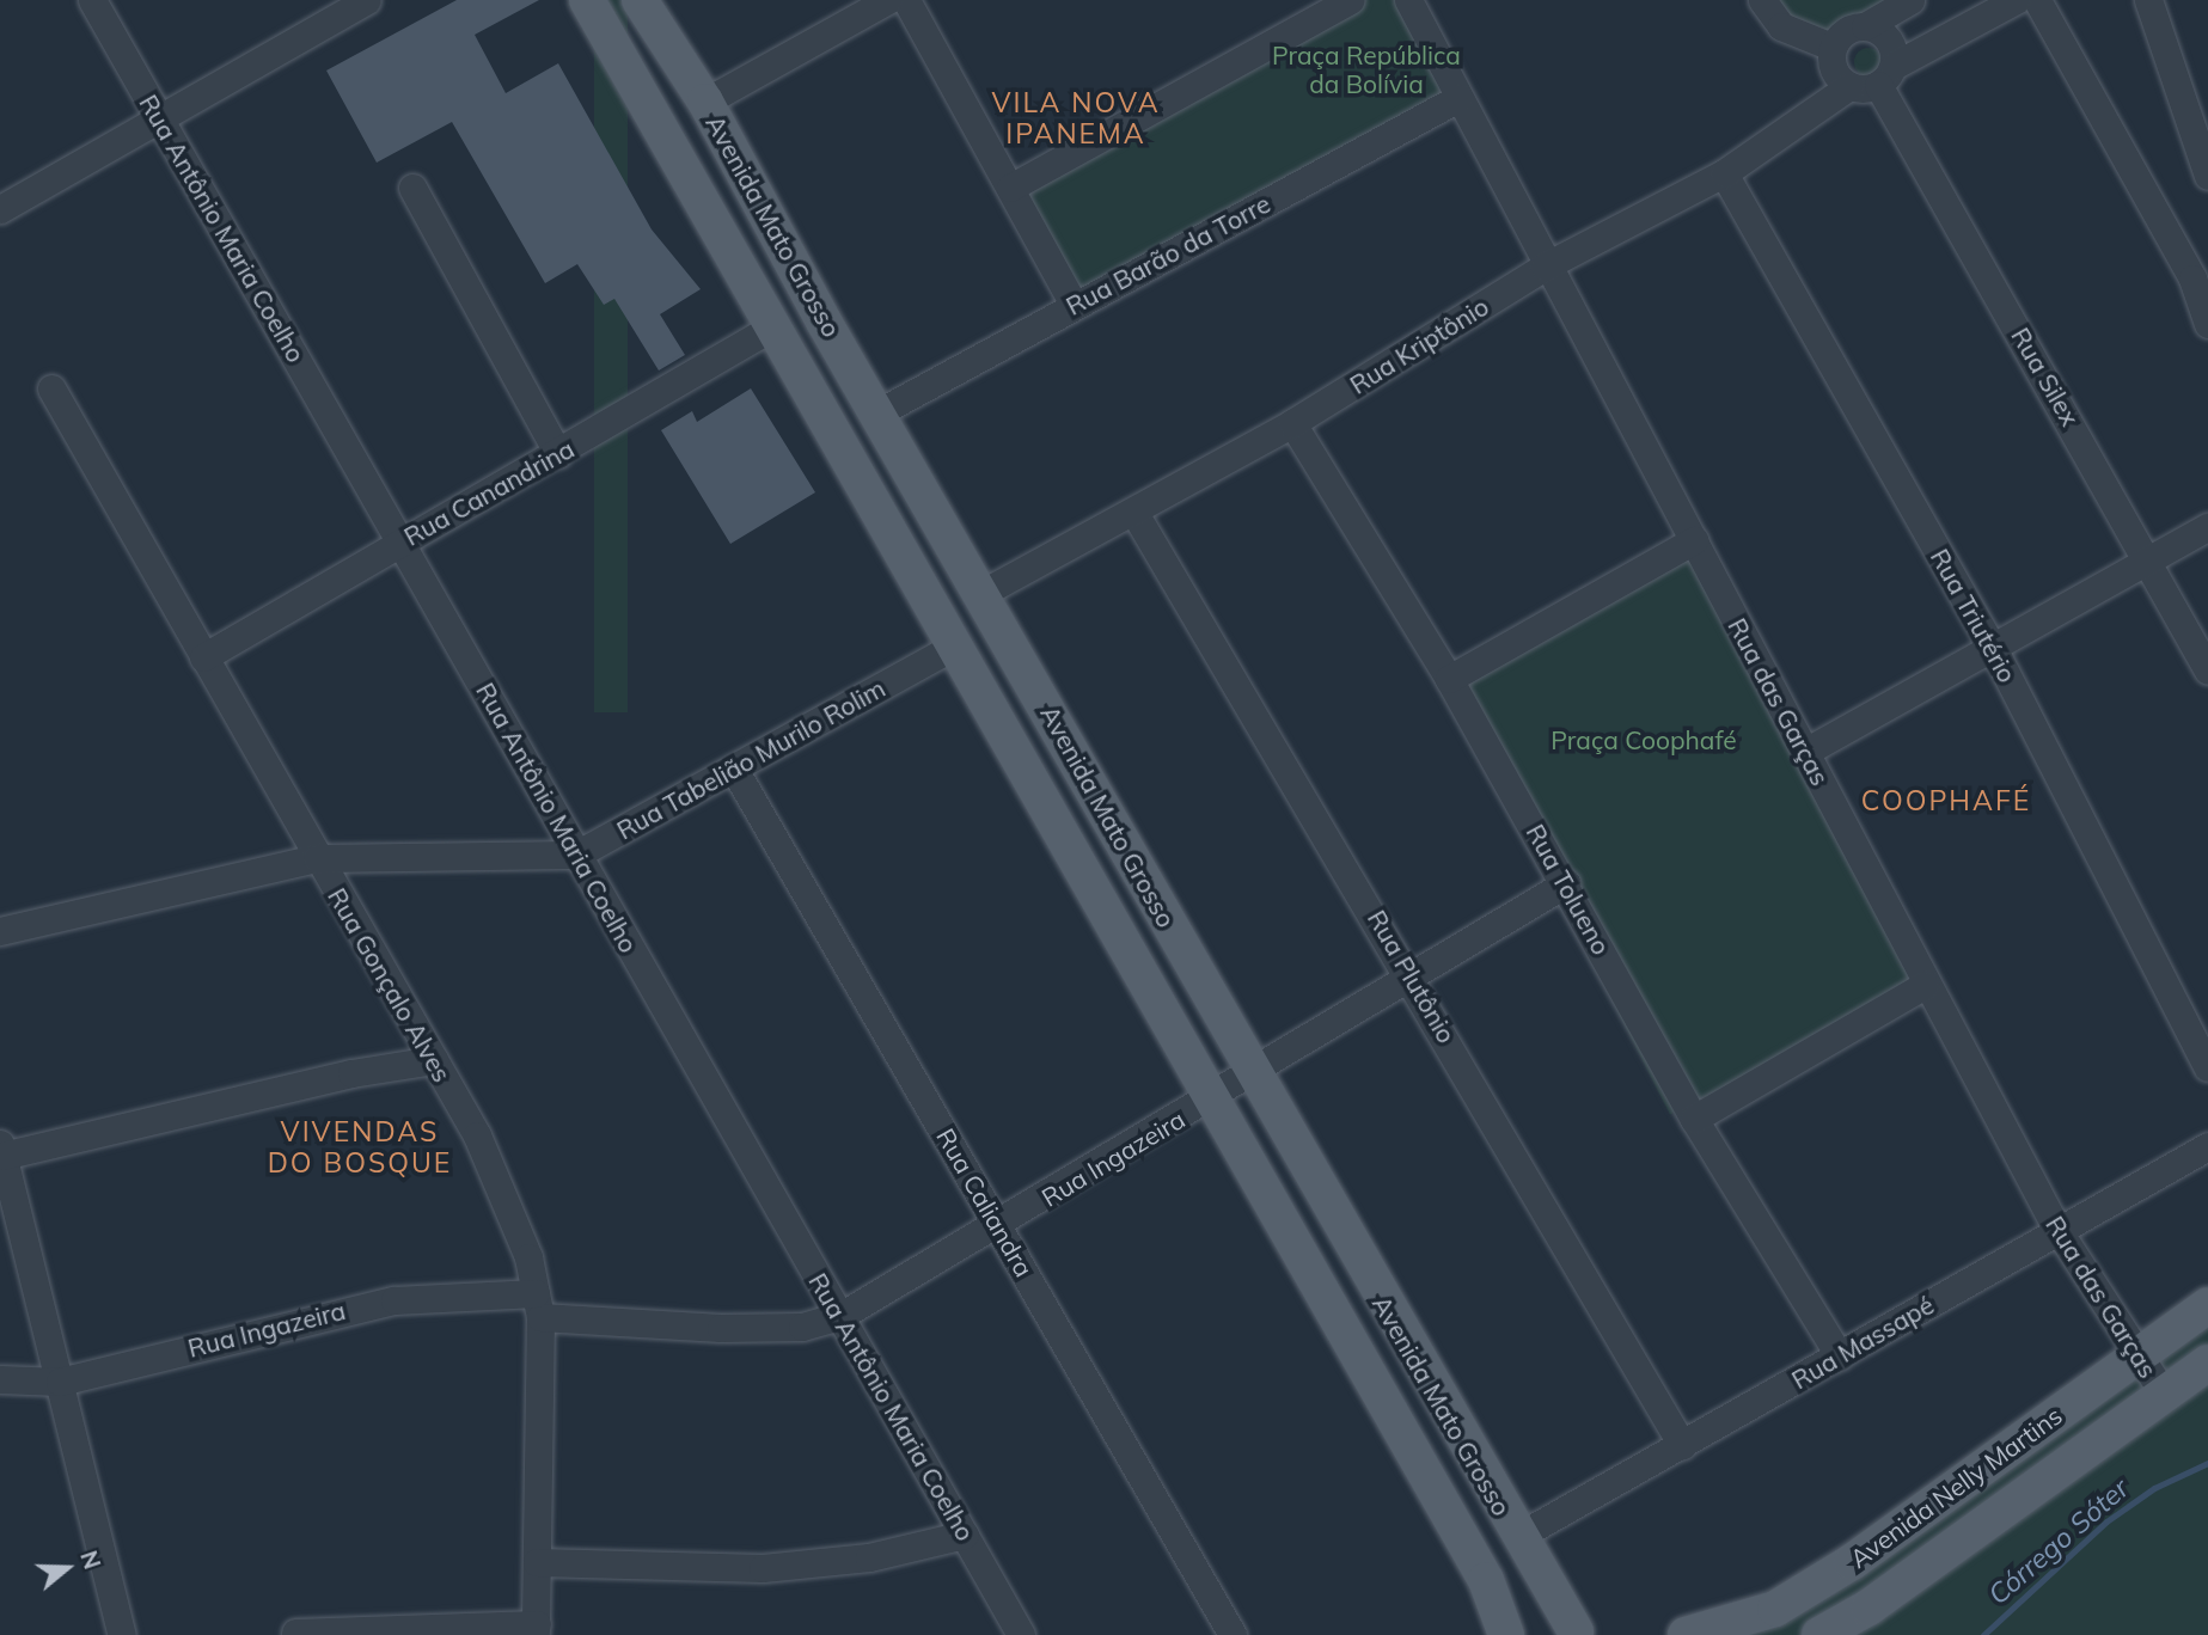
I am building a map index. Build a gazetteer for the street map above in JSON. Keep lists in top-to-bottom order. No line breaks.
{"streets":{"main road":["Avenida Mato Grosso","Avenida Nelly Martins"],"street":["Rua Antônio Maria Coelho","Rua Barão da Torre","Rua Kriptônio","Rua Silex","Rua Canandrina","Rua Triutério","Rua das Garças","Rua Tabelião Murilo Rolim","Rua Tolueno","Rua Plutônio","Rua Gonçalo Alves","Rua Ingazeira","Rua Caliandra","Rua Massapé"]},"crossings":[["Avenida Mato Grosso","Rua Barão da Torre"],["Avenida Mato Grosso","Rua Kriptônio"],["Avenida Mato Grosso","Rua Canandrina"],["Avenida Mato Grosso","Rua Tabelião Murilo Rolim"],["Avenida Mato Grosso","Rua Ingazeira"],["Avenida Mato Grosso","Rua Massapé"],["Rua Antônio Maria Coelho","Rua Canandrina"],["Rua Antônio Maria Coelho","Rua Tabelião Murilo Rolim"],["Rua Antônio Maria Coelho","Rua Ingazeira"],["Rua Barão da Torre","Rua das Garças"],["Rua Kriptônio","Rua Silex"],["Rua Kriptônio","Rua Triutério"],["Rua Kriptônio","Rua das Garças"],["Rua Kriptônio","Rua Tolueno"],["Rua Kriptônio","Rua Plutônio"],["Rua Canandrina","Rua Gonçalo Alves"],["Rua das Garças","Rua Massapé"],["Rua das Garças","Avenida Nelly Martins"],["Rua Tabelião Murilo Rolim","Rua Gonçalo Alves"],["Rua Tabelião Murilo Rolim","Rua Caliandra"],["Rua Tolueno","Rua Ingazeira"],["Rua Tolueno","Rua Massapé"],["Rua Plutônio","Rua Ingazeira"],["Rua Plutônio","Rua Massapé"],["Rua Gonçalo Alves","Rua Ingazeira"],["Rua Ingazeira","Rua Caliandra"]],"districts":["VILA NOVA IPANEMA","COOPHAFÉ","VIVENDAS DO BOSQUE"],"water":["Córrego Sóter"],"parks":["Praça República da Bolívia","Praça Coophafé"],"north":"right"}
